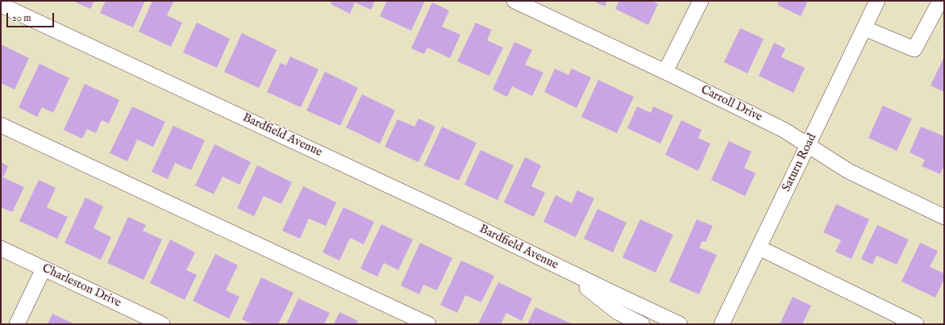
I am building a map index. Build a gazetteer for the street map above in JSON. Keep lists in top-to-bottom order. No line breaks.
{"streets":{"street":["Carroll Drive","Bardfield Avenue","Saturn Road","Charleston Drive"]},"crossings":[["Carroll Drive","Saturn Road"]],"scale_bar":"20 m"}
